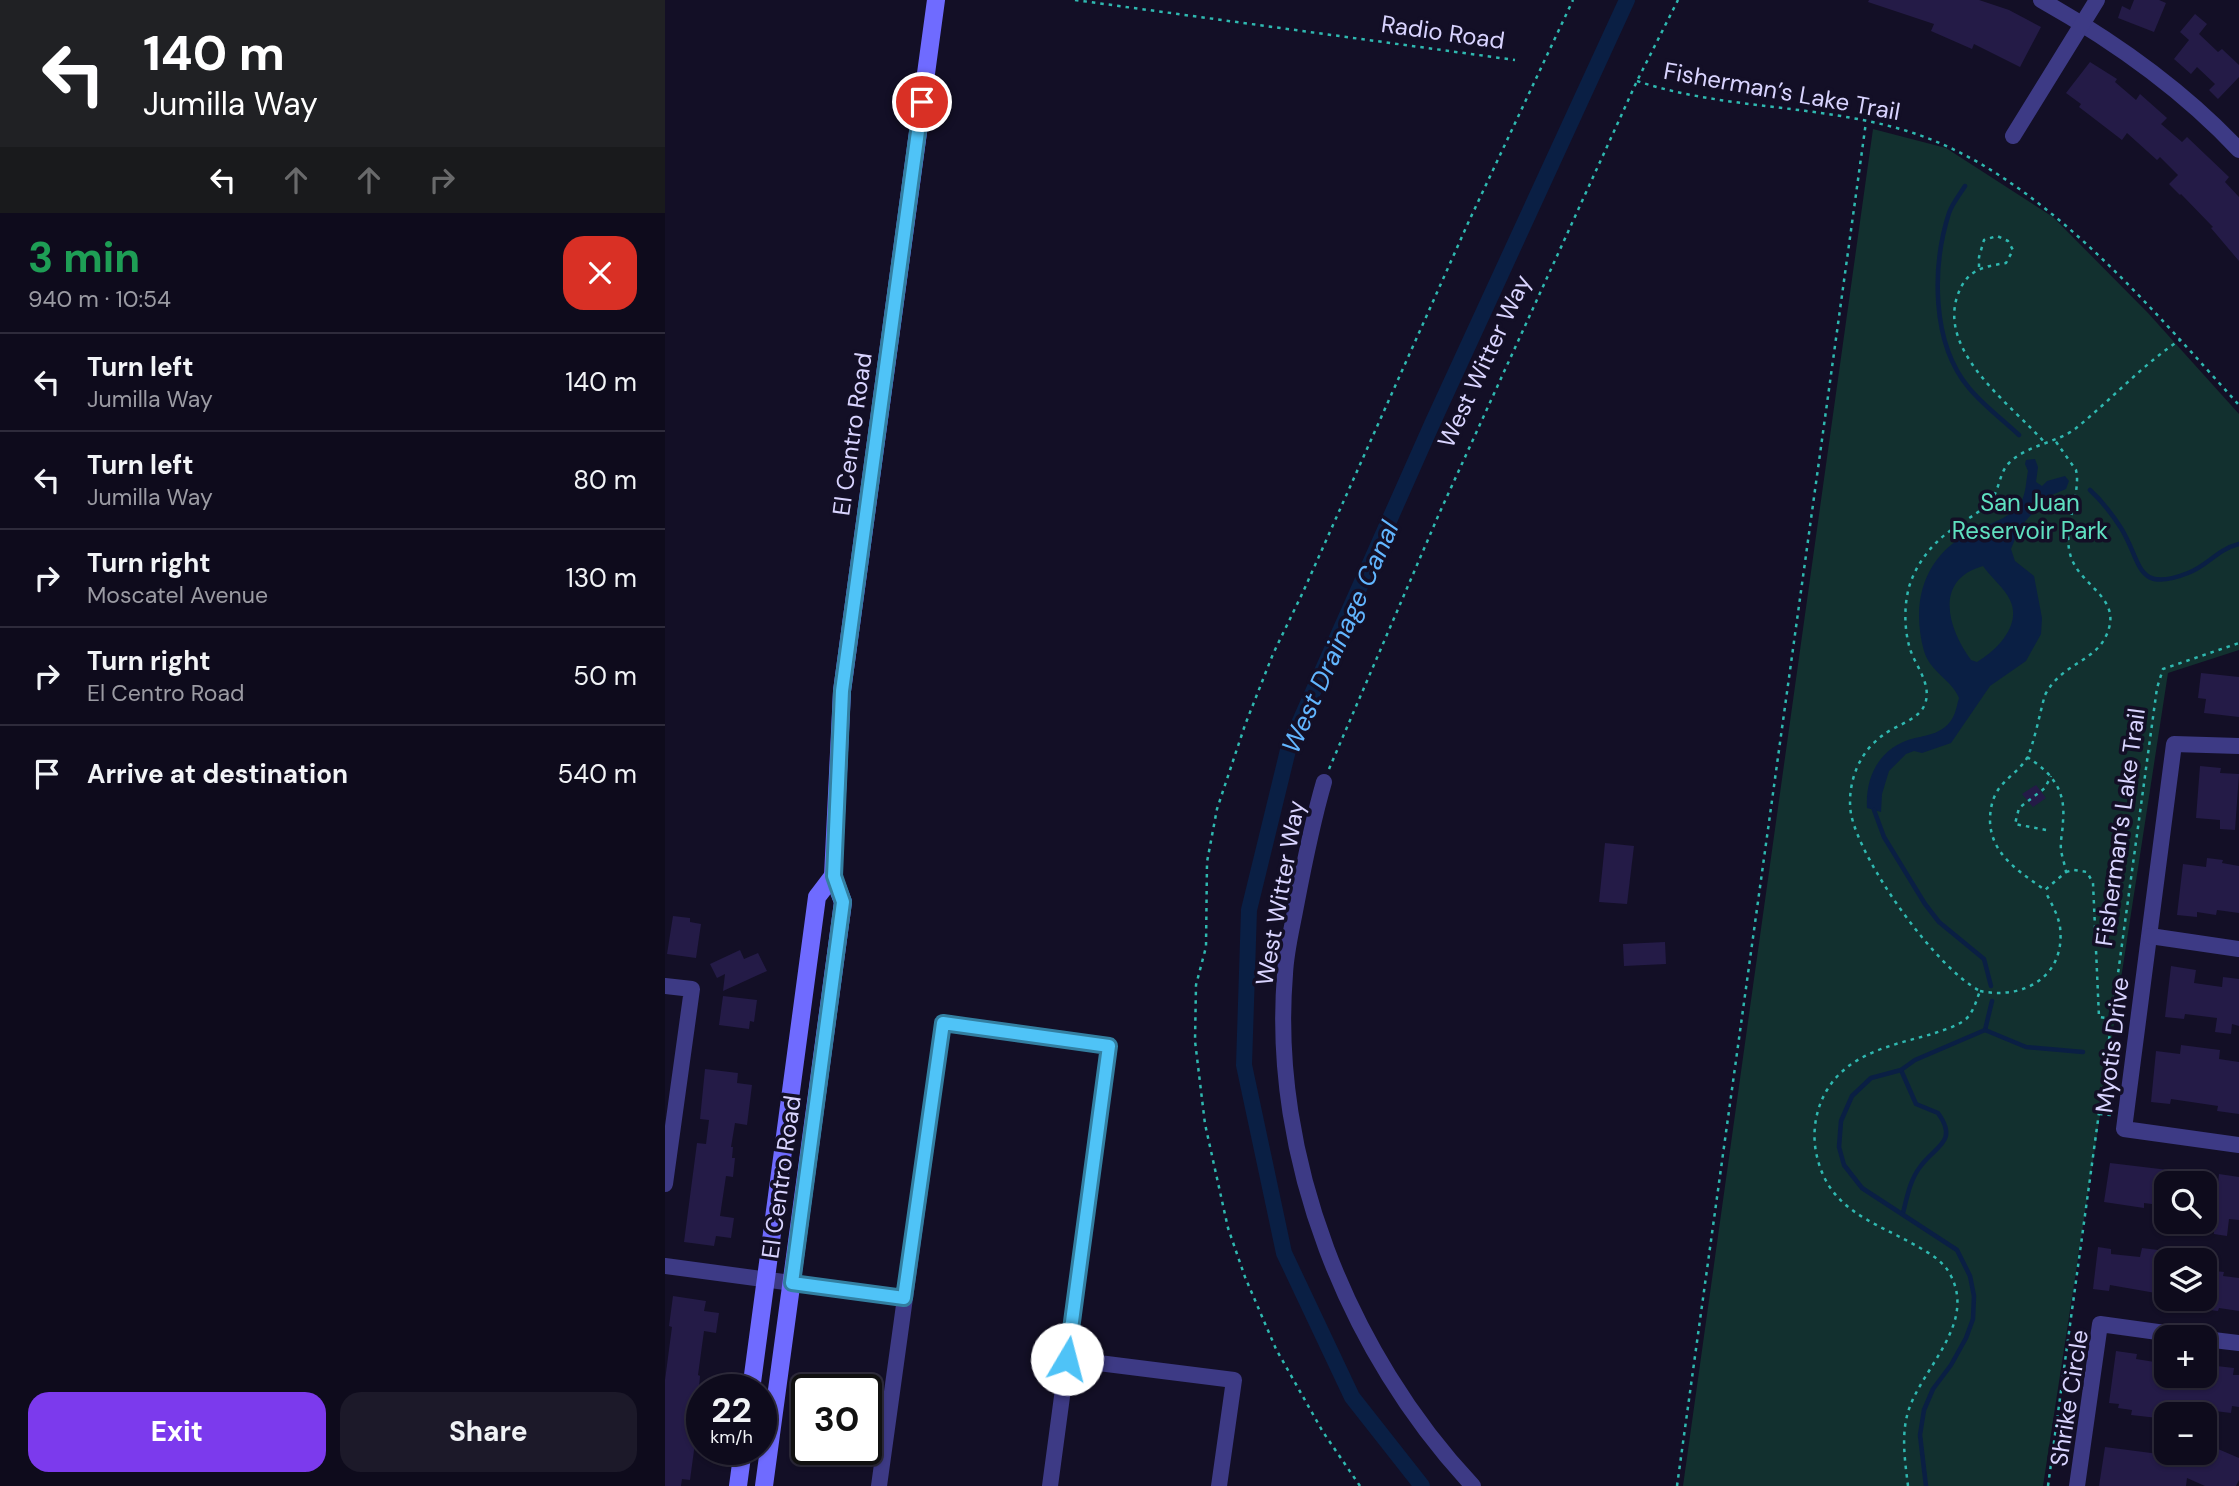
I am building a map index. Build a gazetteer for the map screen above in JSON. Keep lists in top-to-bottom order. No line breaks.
{"streets":{"main road":["El Centro Road"],"street":["West Witter Way","Myotis Drive","Shrike Circle"],"path":["Radio Road","Fisherman’s Lake Trail"]},"crossings":[["Fisherman’s Lake Trail","West Witter Way"]],"water":["West Drainage Canal"],"parks":["San Juan Reservoir Park"],"page":{"turn":["140 m","Jumilla Way"],"heading":["3 min","940 m · 10:54"],"list":[{"name":"Turn left","note":"Jumilla Way","value":"140 m"},{"name":"Turn left","note":"Jumilla Way","value":"80 m"},{"name":"Turn right","note":"Moscatel Avenue","value":"130 m"},{"name":"Turn right","note":"El Centro Road","value":"50 m"},{"name":"Arrive at destination","value":"540 m"}],"map_buttons":["+","−"],"speed":"22 km/h","limit":"30","buttons":["Exit","Share"]}}
